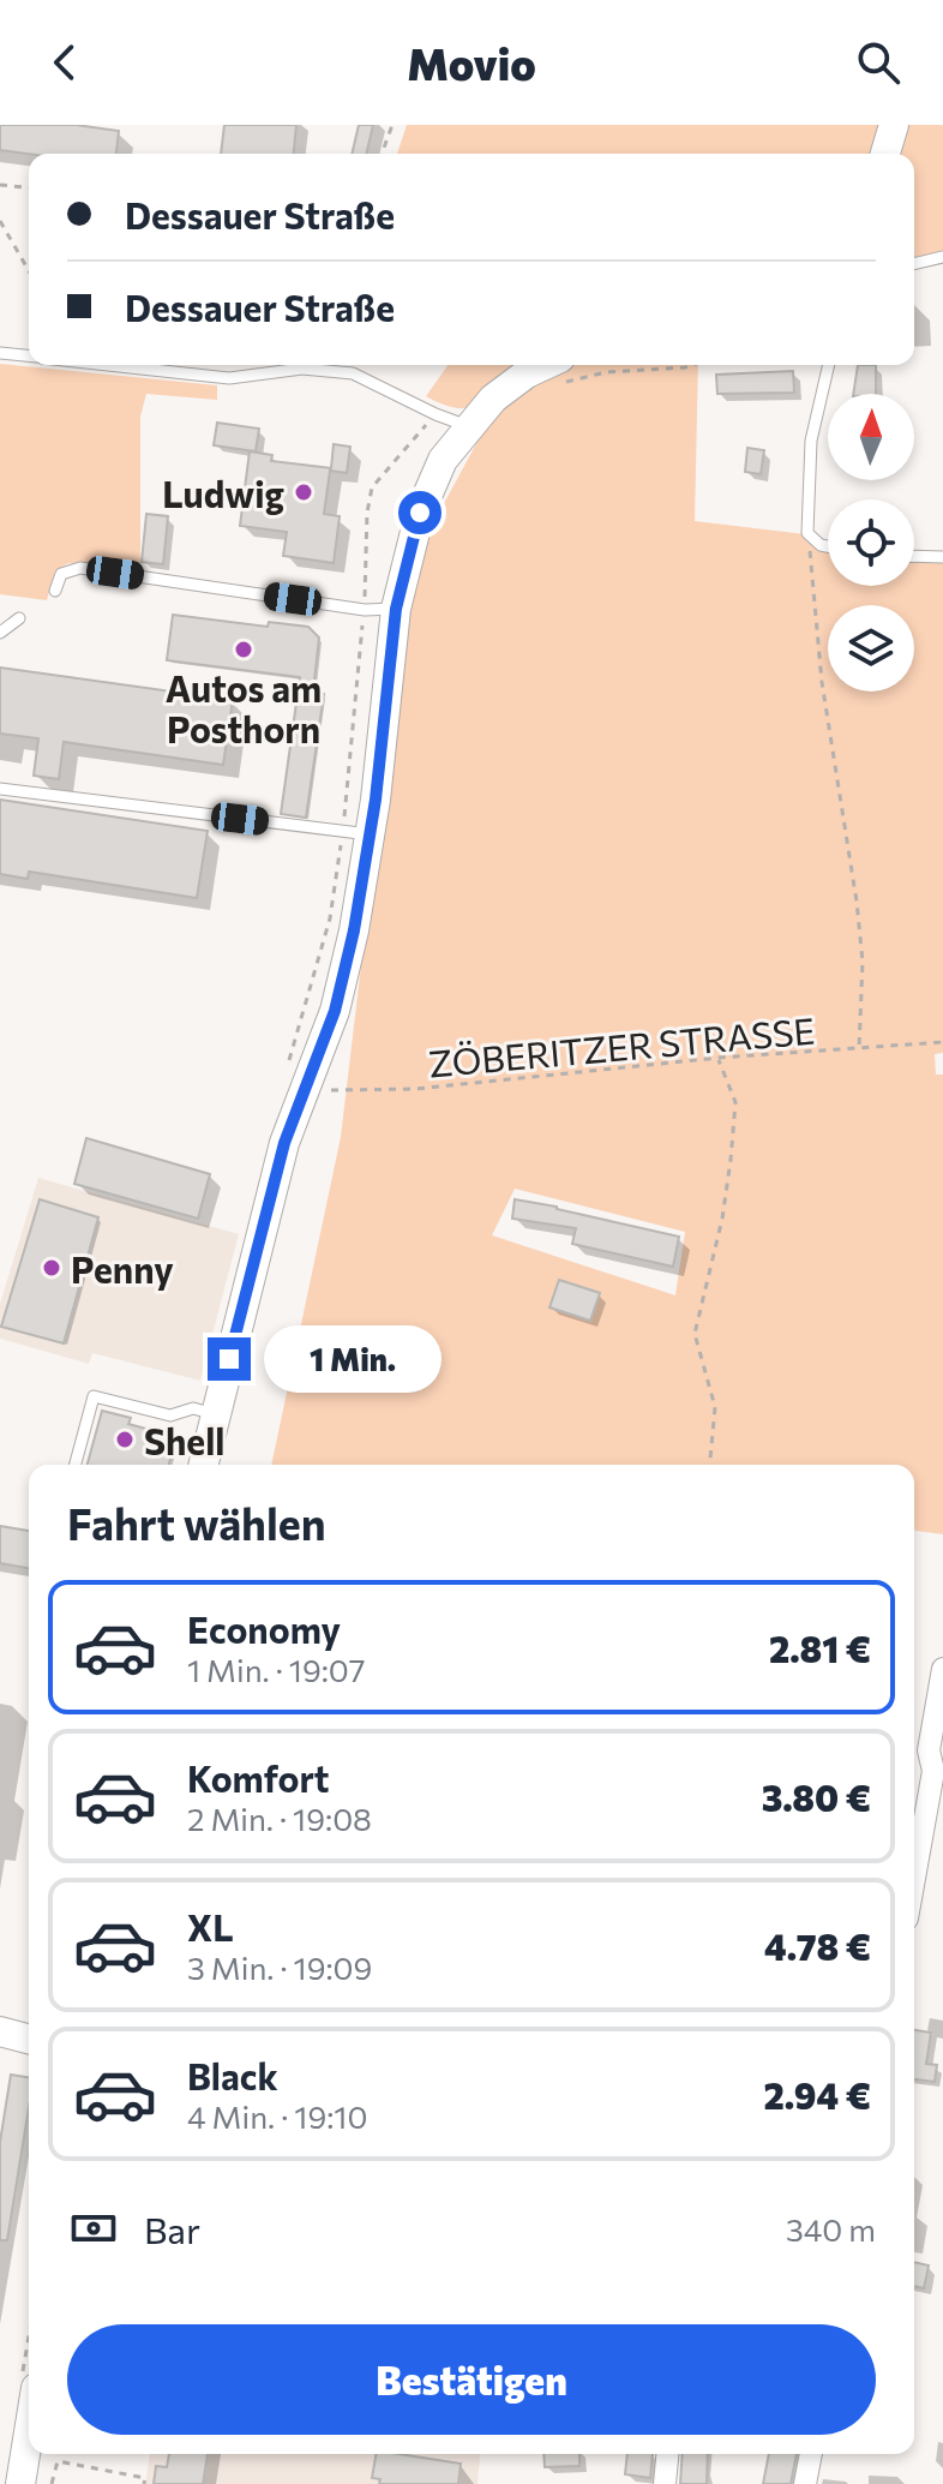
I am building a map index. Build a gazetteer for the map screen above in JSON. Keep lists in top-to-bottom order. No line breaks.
{"streets":{"path":["ZÖBERITZER STRASSE"]},"places":["Ludwig","Autos am Posthorn","Penny","Shell"],"north":"top","page":{"header":"Movio","banner":["Dessauer Straße","Dessauer Straße"],"bubble":"1 Min.","heading":"Fahrt wählen","list":[{"name":"Economy","note":"1 Min. · 19:07","value":"2.81 €"},{"name":"Komfort","note":"2 Min. · 19:08","value":"3.80 €"},{"name":"XL","note":"3 Min. · 19:09","value":"4.78 €"},{"name":"Black","note":"4 Min. · 19:10","value":"2.94 €"}],"pay":["Bar","340 m"],"buttons":"Bestätigen"}}
